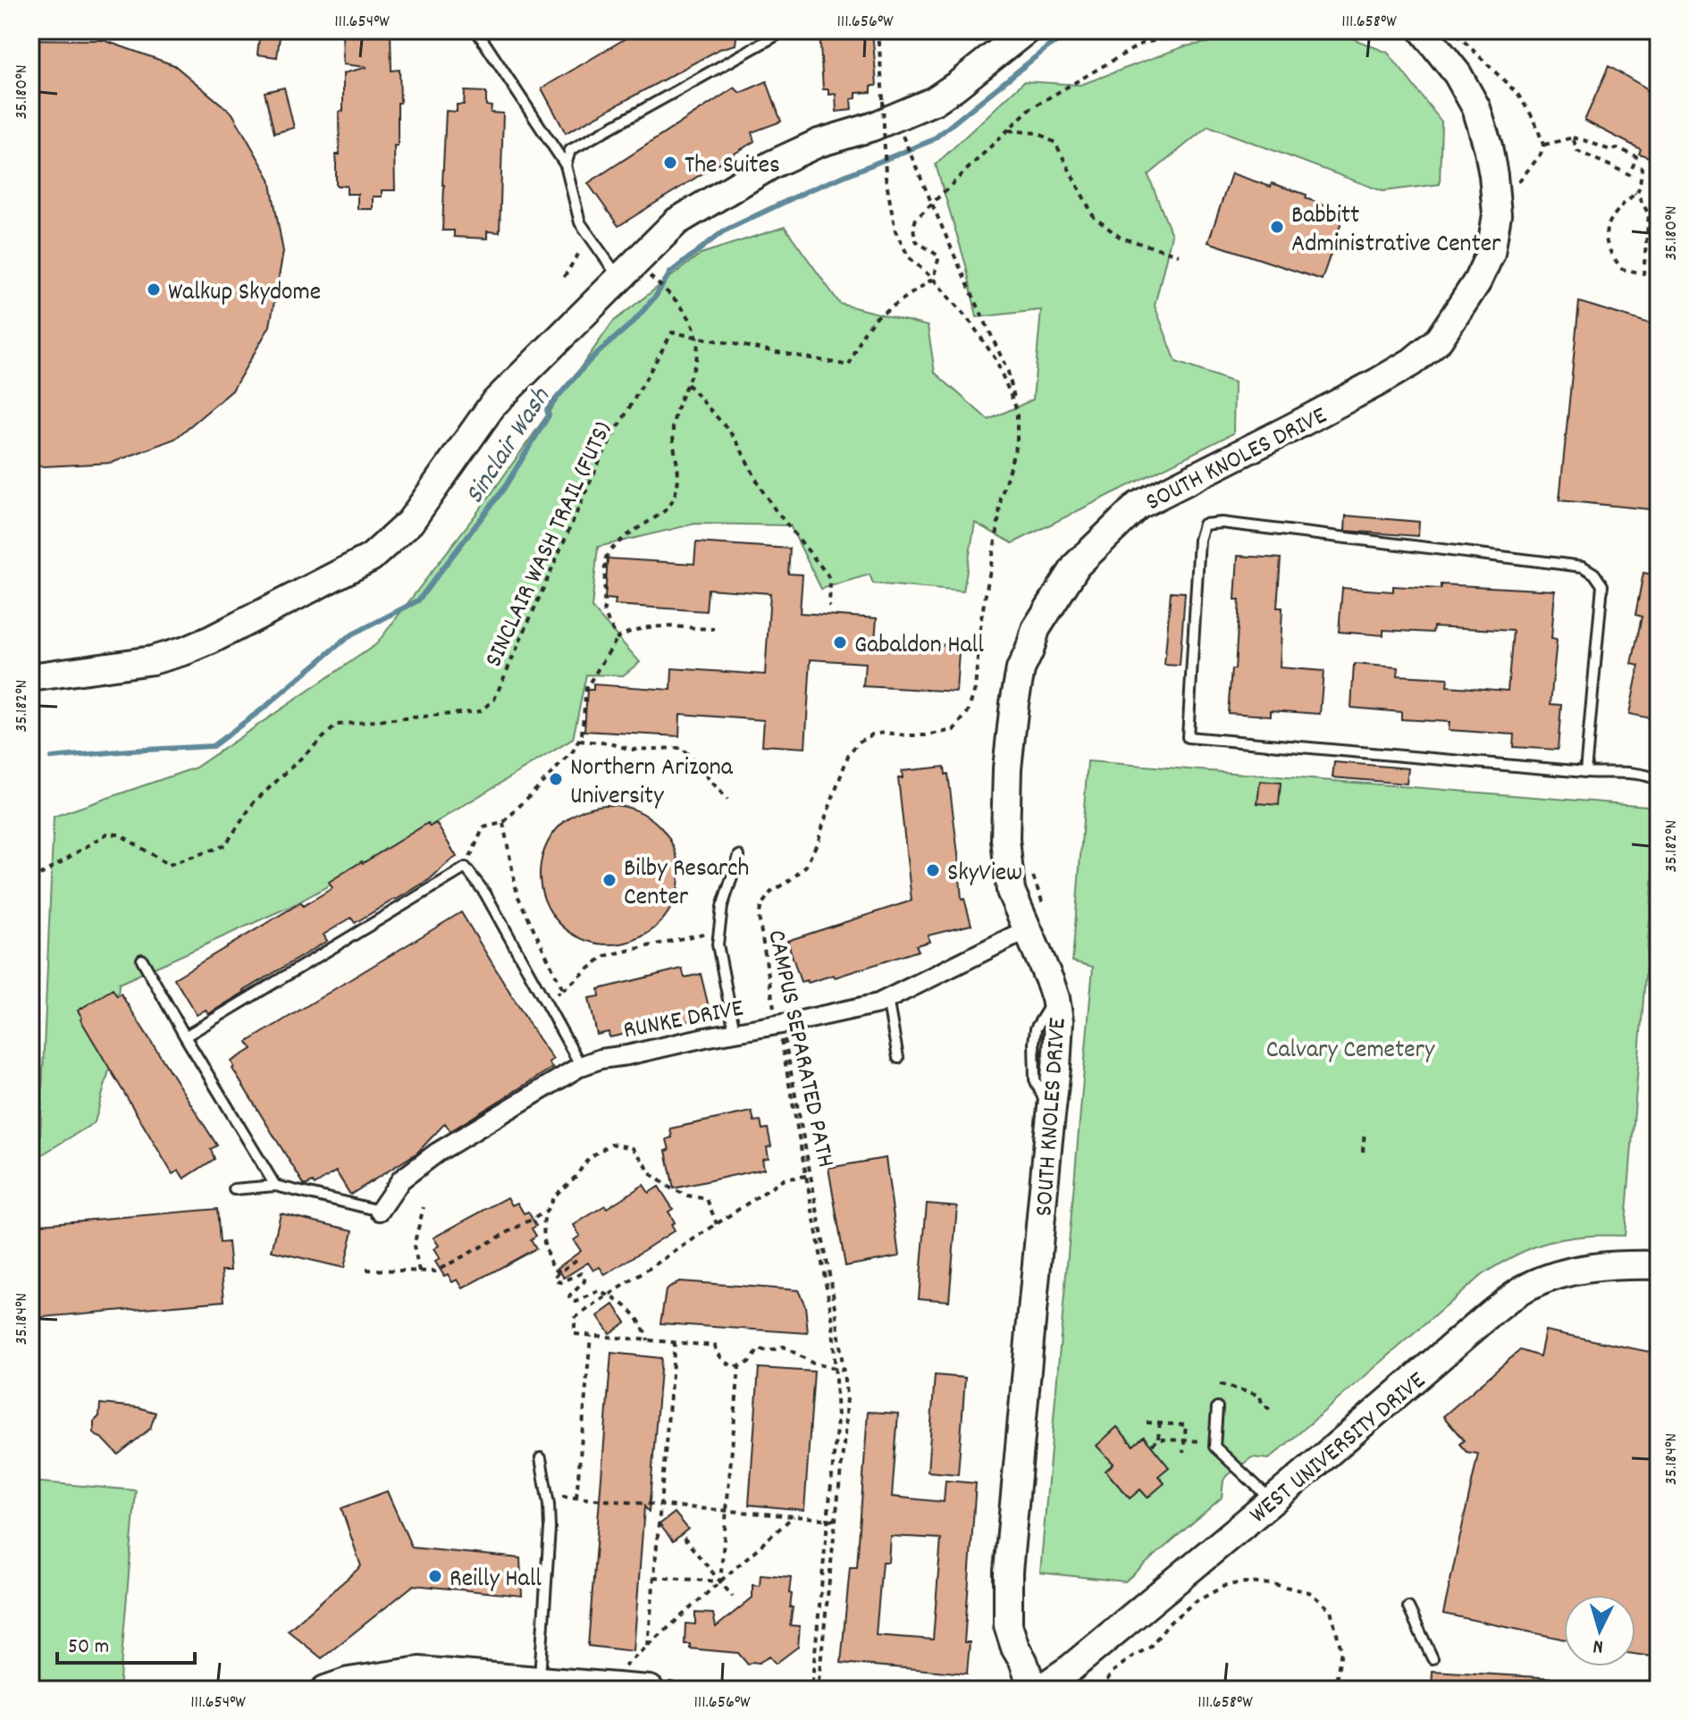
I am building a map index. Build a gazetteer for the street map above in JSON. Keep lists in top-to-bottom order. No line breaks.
{"streets":{"street":["SOUTH KNOLES DRIVE","RUNKE DRIVE","WEST UNIVERSITY DRIVE"],"path":["SINCLAIR WASH TRAIL (FUTS)","CAMPUS SEPARATED PATH"]},"crossings":[["SOUTH KNOLES DRIVE","RUNKE DRIVE"],["SINCLAIR WASH TRAIL (FUTS)","CAMPUS SEPARATED PATH"],["RUNKE DRIVE","CAMPUS SEPARATED PATH"]],"water":["Sinclair Wash"],"parks":["Calvary Cemetery"],"places":["The Suites","Babbitt Administrative Center","Walkup Skydome","Gabaldon Hall","Northern Arizona University","SkyView","Bilby Resarch Center","Reilly Hall"],"scale_bar":"50 m","north":"bottom","coordinates":["111.654°W","111.656°W","111.658°W","35.180°N","35.182°N","35.184°N"]}
